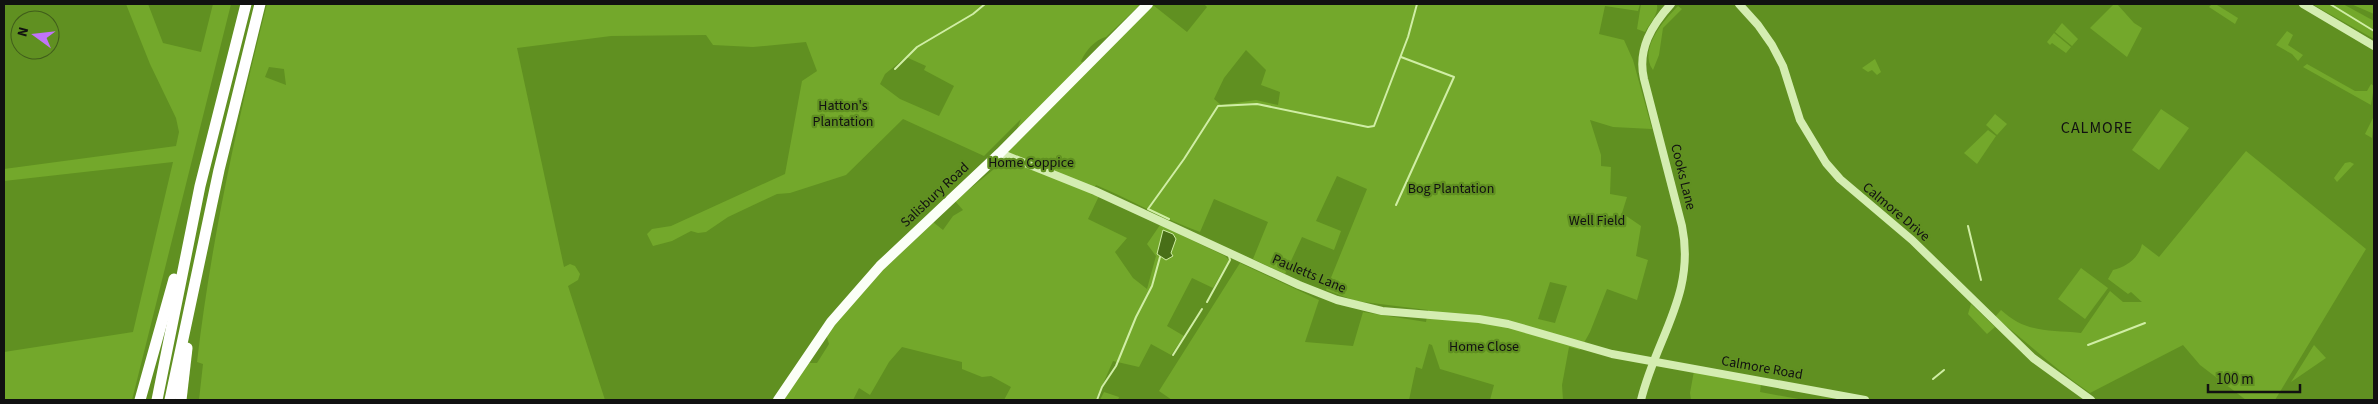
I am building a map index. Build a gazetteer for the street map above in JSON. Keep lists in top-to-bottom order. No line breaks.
{"streets":{"main road":["Salisbury Road"],"street":["Cooks Lane","Calmore Drive","Pauletts Lane","Calmore Road"]},"crossings":[["Cooks Lane","Pauletts Lane"],["Cooks Lane","Calmore Road"],["Salisbury Road","Pauletts Lane"],["Pauletts Lane","Calmore Road"]],"districts":["CALMORE"],"parks":["Hatton's Plantation","Home Coppice","Bog Plantation","Well Field","Home Close"],"scale_bar":"100 m","north":"left"}
